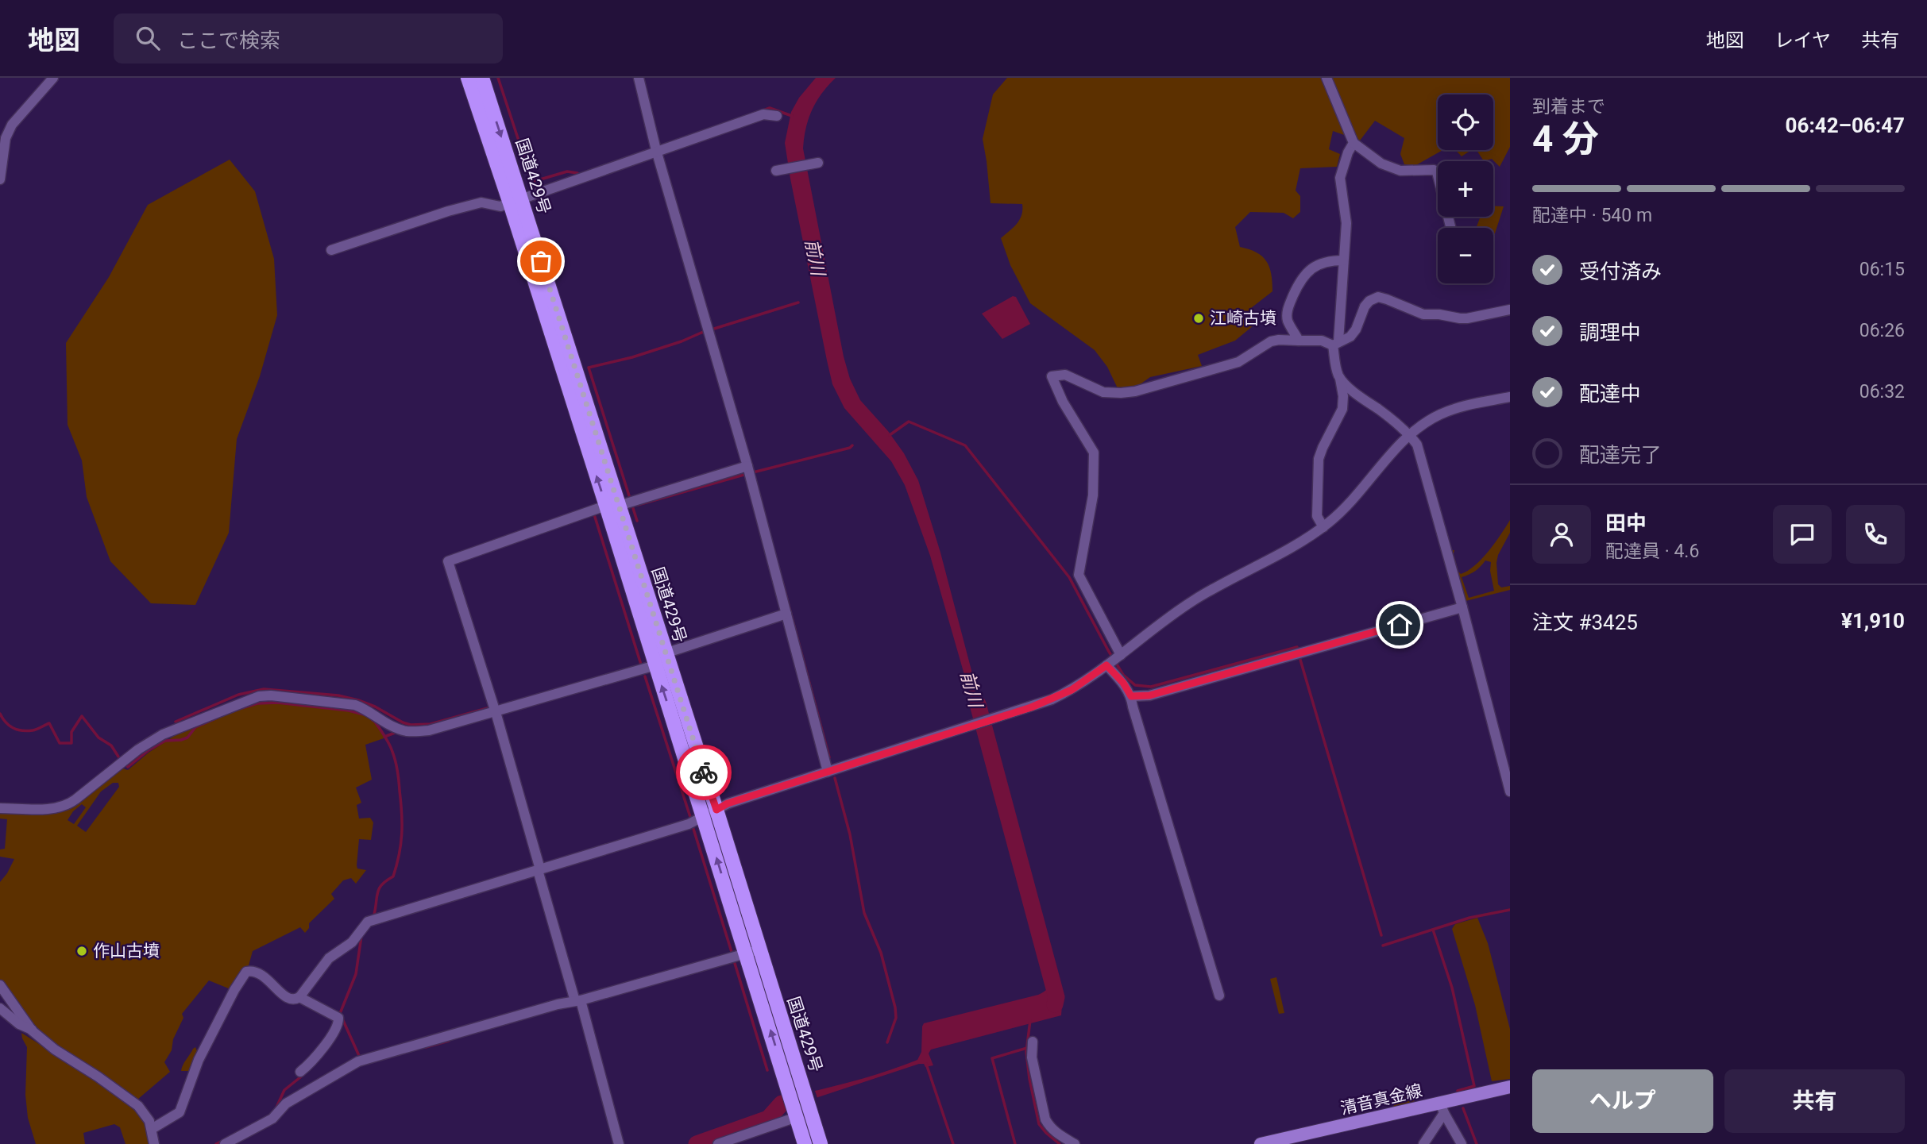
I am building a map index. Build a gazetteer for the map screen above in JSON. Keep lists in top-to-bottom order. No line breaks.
{"streets":{"highway":["国道429号"],"main road":["清音真金線"]},"water":["前川"],"places":["江崎古墳","作山古墳"],"page":{"header":"地図","search":"ここで検索","nav":["地図","レイヤ","共有"],"heading":["4 分","到着まで","06:42–06:47"],"panel":["田中","配達員 · 4.6","注文 #3425","¥1,910"],"map_buttons":["+","−"],"bar":"配達中 · 540 m","list":[["受付済み","06:15"],["調理中","06:26"],["配達中","06:32"],"配達完了"],"buttons":["ヘルプ","共有"]}}
